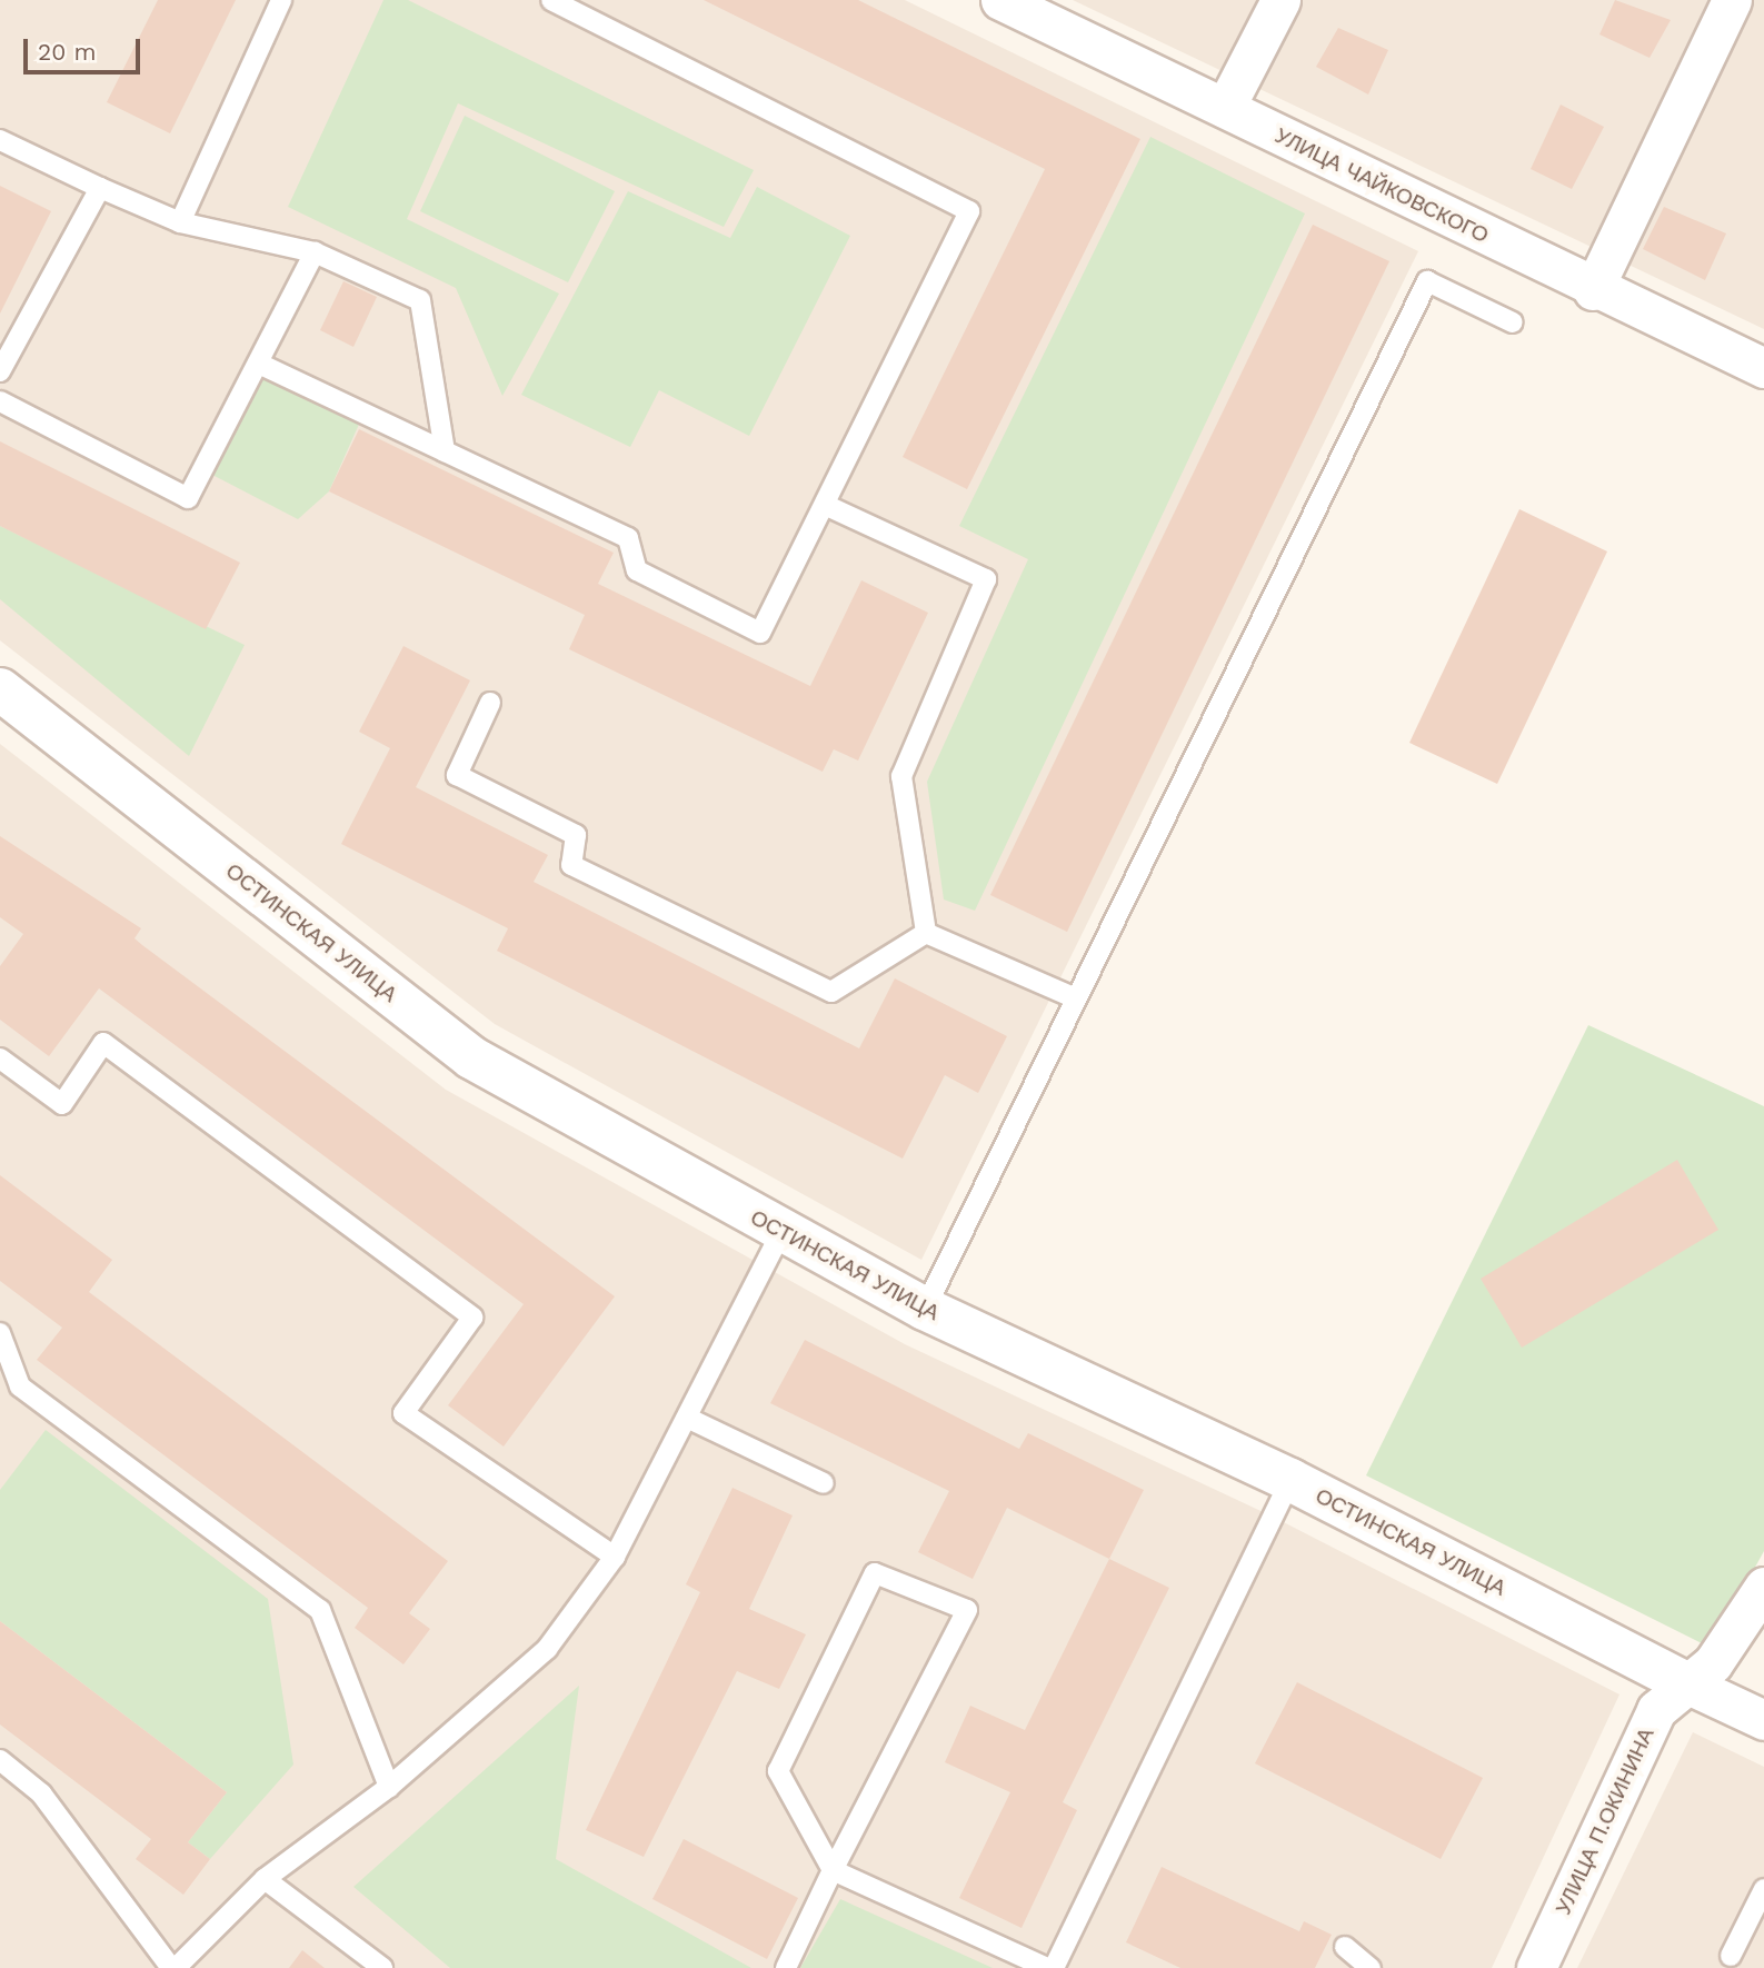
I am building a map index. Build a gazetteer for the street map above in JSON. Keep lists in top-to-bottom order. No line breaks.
{"streets":{"street":["УЛИЦА ЧАЙКОВСКОГО","ОСТИНСКАЯ УЛИЦА","УЛИЦА П.ОКИНИНА"]},"crossings":[["ОСТИНСКАЯ УЛИЦА","УЛИЦА П.ОКИНИНА"]],"scale_bar":"20 m"}
